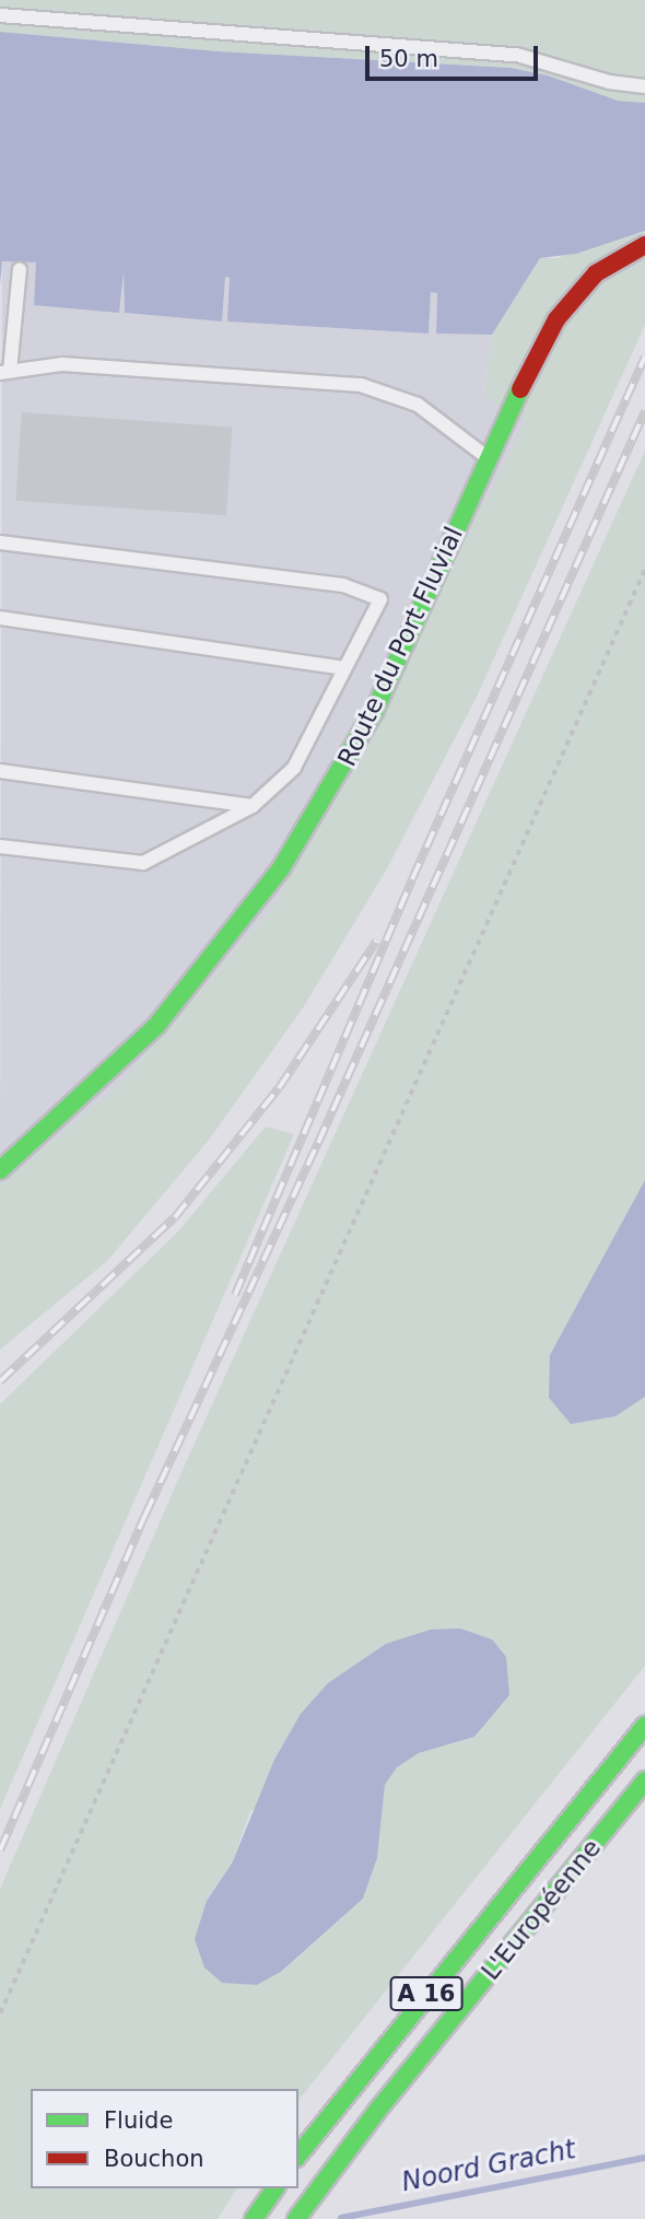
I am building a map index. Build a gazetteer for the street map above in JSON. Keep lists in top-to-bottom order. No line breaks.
{"streets":{"main road":["Route du Port Fluvial","L'Européenne","A 16"]},"water":["Noord Gracht"],"legend":["Fluide","Bouchon"],"scale_bar":"50 m"}
